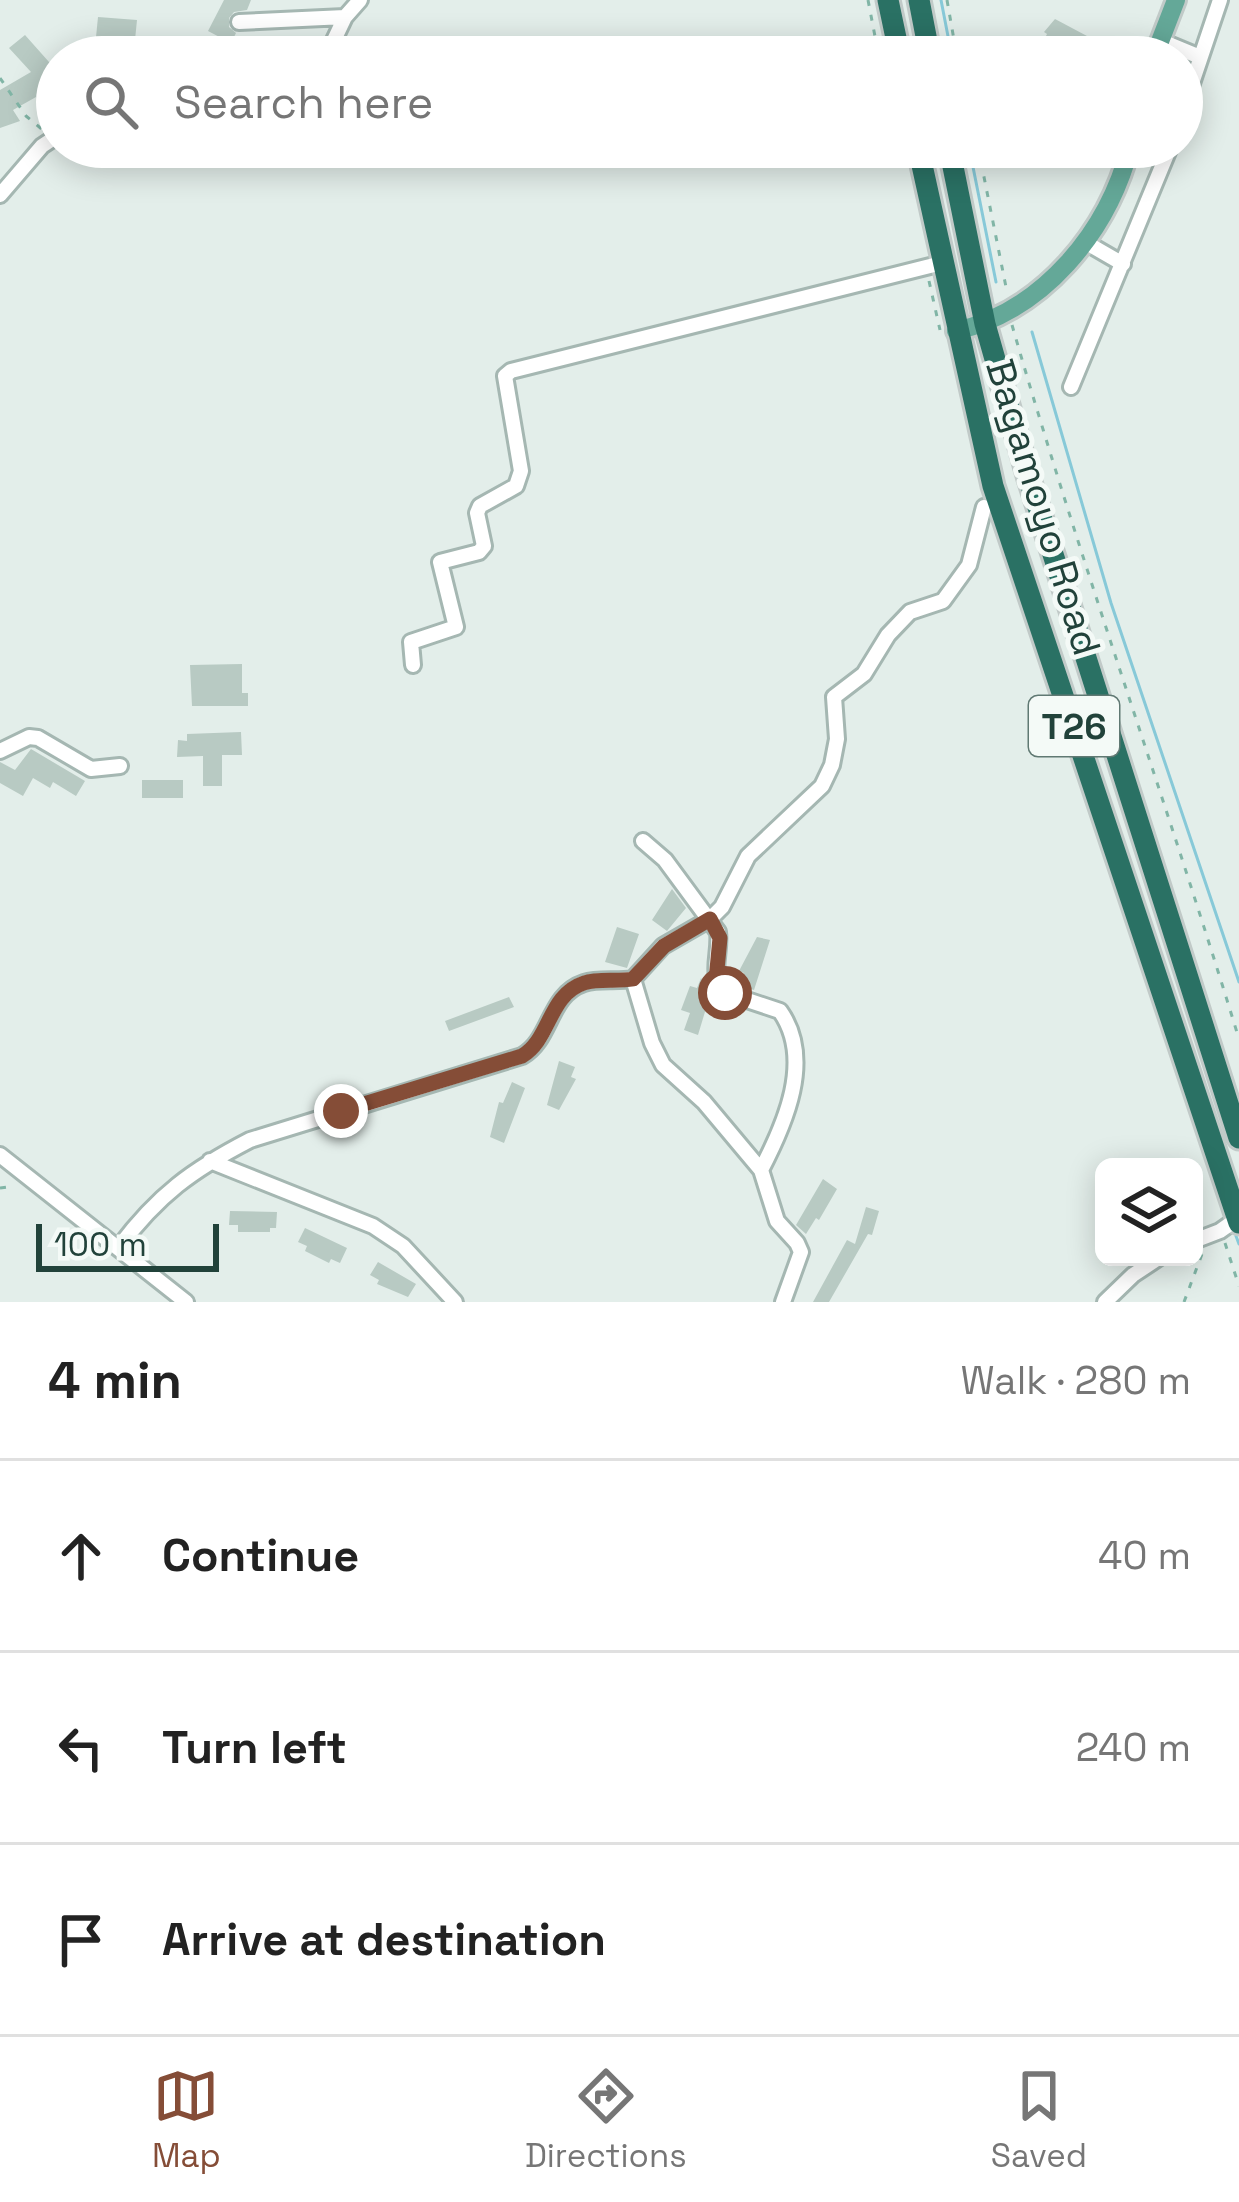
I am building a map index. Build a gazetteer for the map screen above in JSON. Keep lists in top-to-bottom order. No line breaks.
{"streets":{"highway":["Bagamoyo Road","T26"]},"scale_bar":"100 m","page":{"search":"Search here","scale":"100 m","heading":["4 min","Walk · 280 m"],"list":[["Continue","40 m"],["Turn left","240 m"],"Arrive at destination"],"nav":["Map","Directions","Saved"]}}
